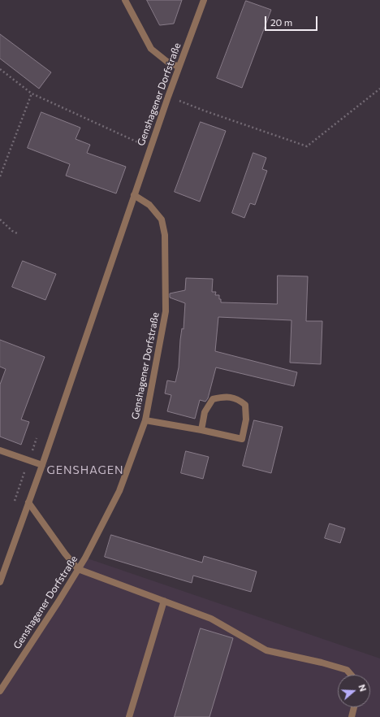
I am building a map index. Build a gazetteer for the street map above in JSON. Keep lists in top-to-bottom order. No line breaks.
{"streets":{"street":["Genshagener Dorfstraße"]},"districts":["GENSHAGEN"],"scale_bar":"20 m","north":"right"}
